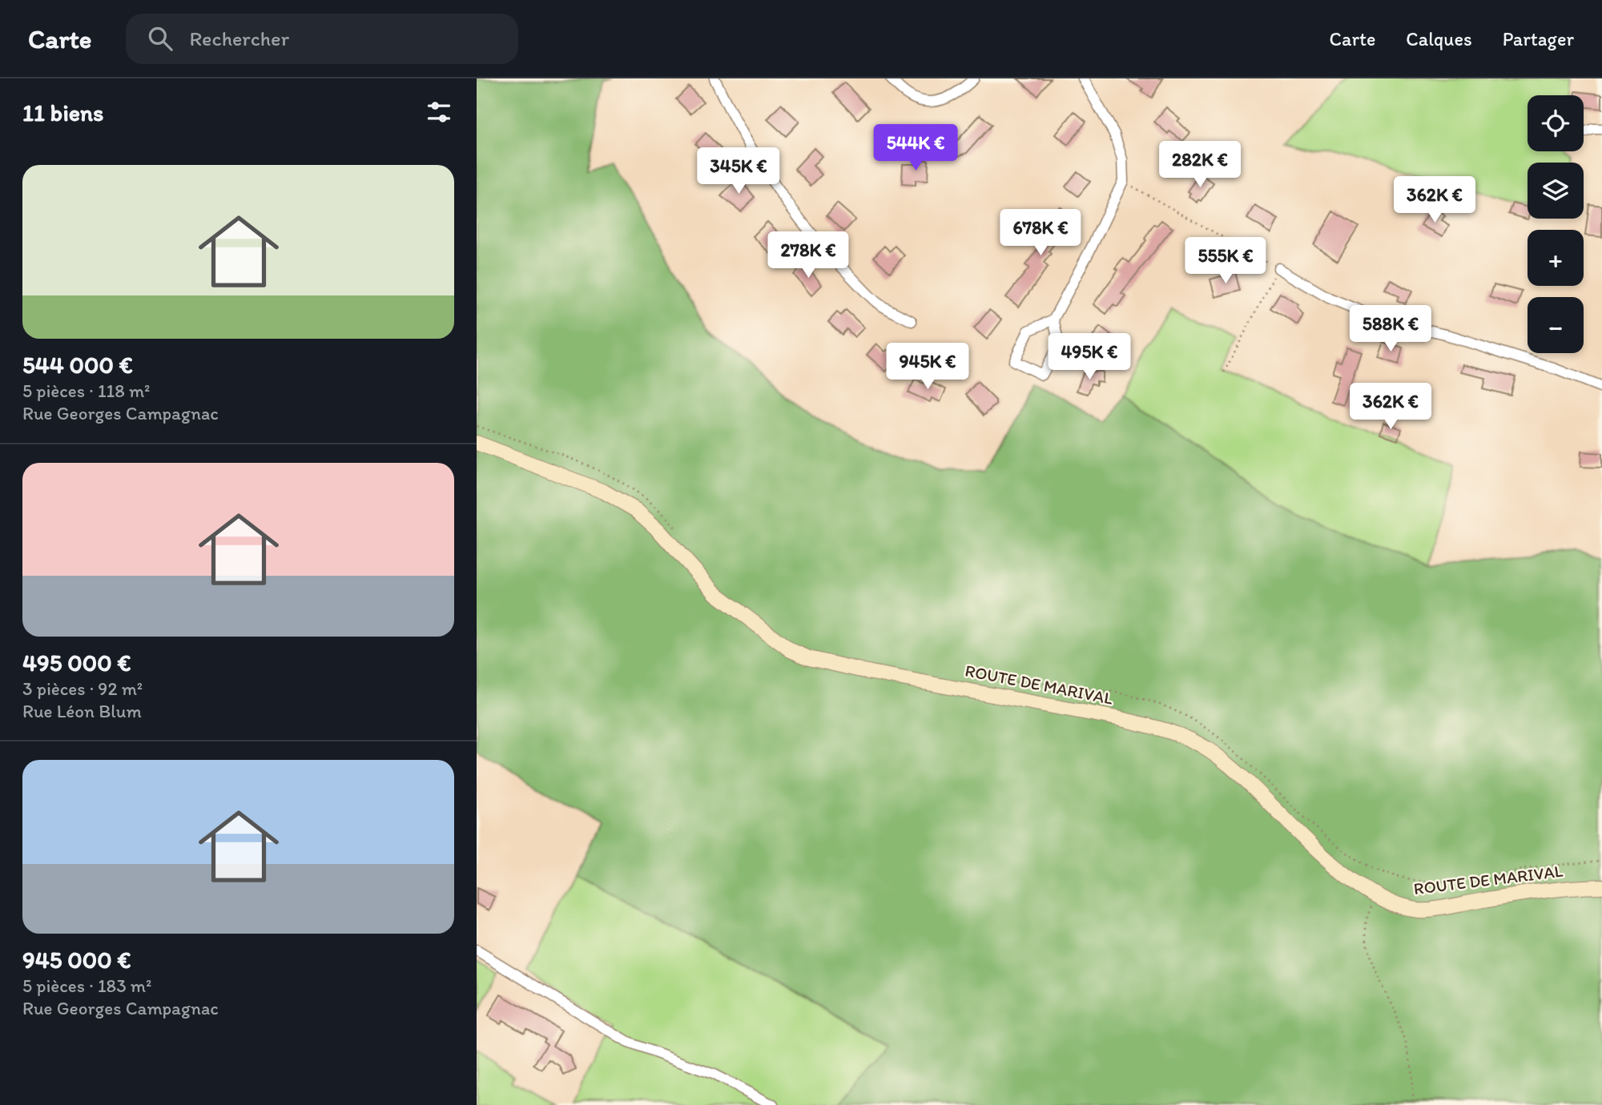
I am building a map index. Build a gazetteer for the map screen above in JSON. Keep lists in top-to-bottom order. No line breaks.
{"streets":{"main road":["ROUTE DE MARIVAL"]},"page":{"header":"Carte","search":"Rechercher","nav":["Carte","Calques","Partager"],"heading":"11 biens","map_buttons":["+","−"],"price":["544K €","282K €","345K €","362K €","678K €","278K €","555K €","588K €","495K €","945K €","362K €"],"list":[{"name":"544 000 €","note":"5 pièces · 118 m² · Rue Georges Campagnac"},{"name":"495 000 €","note":"3 pièces · 92 m² · Rue Léon Blum"},{"name":"945 000 €","note":"5 pièces · 183 m² · Rue Georges Campagnac"}]}}
